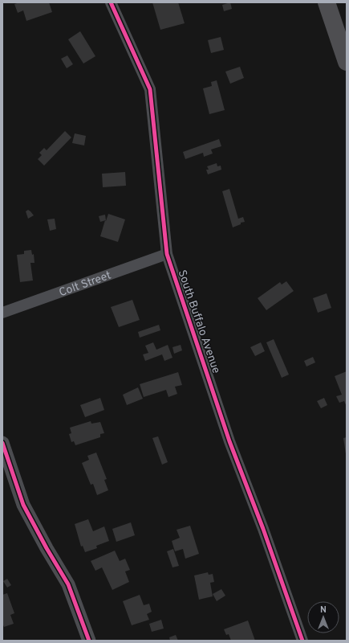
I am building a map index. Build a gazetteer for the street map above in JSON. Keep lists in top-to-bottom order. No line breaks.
{"streets":{"street":["Colt Street","South Buffalo Avenue"]},"crossings":[["Colt Street","South Buffalo Avenue"]],"north":"top"}
